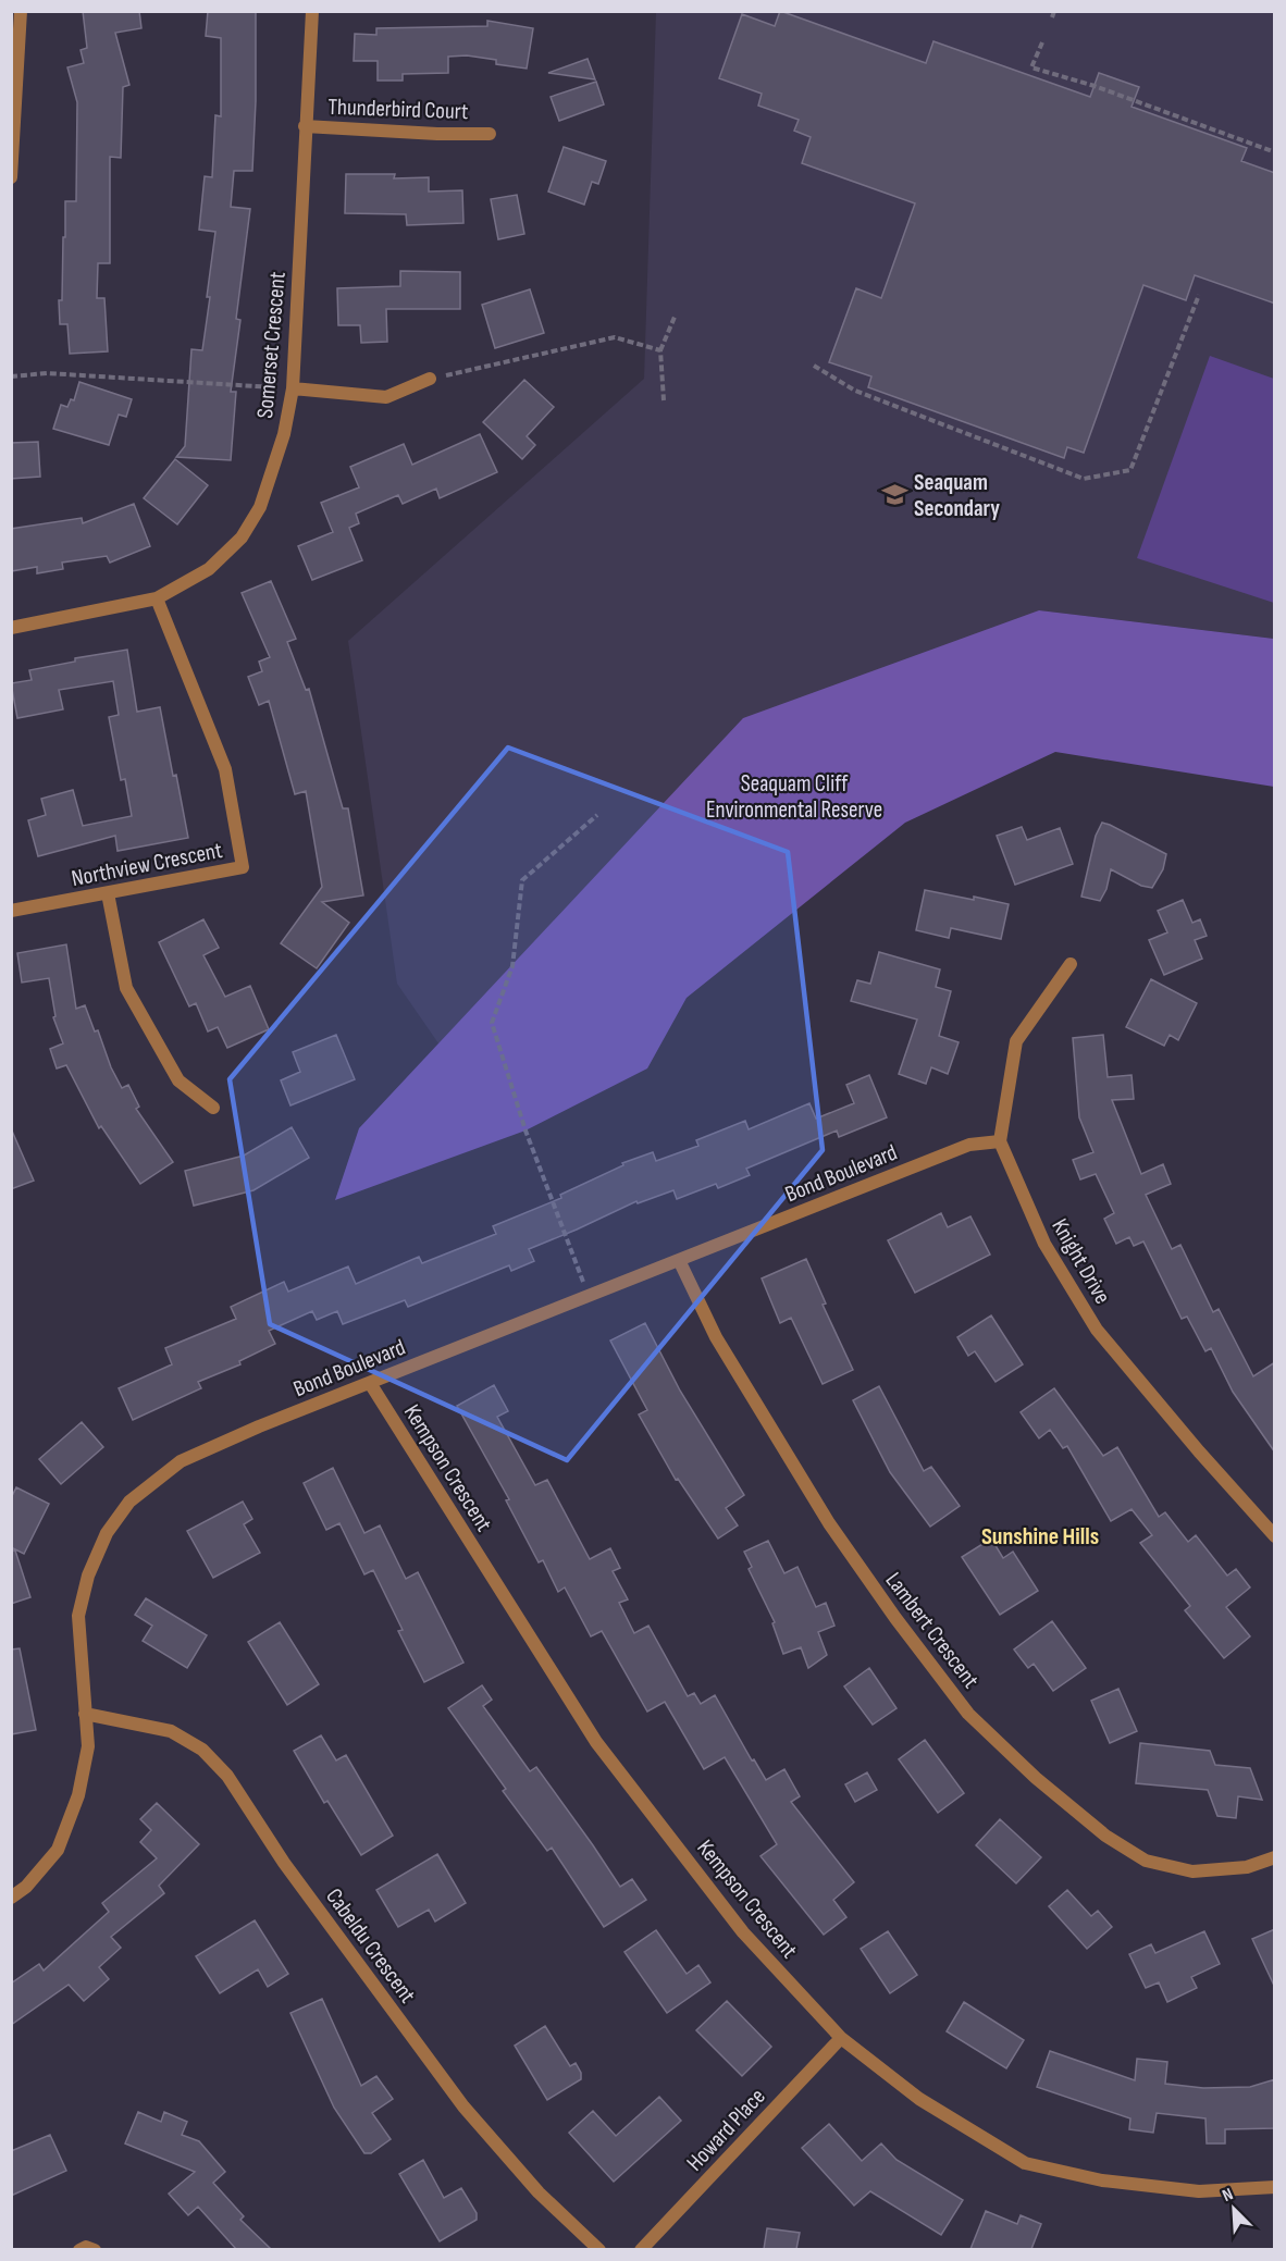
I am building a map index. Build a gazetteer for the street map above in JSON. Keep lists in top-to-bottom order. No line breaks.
{"streets":{"street":["Thunderbird Court","Somerset Crescent","Northview Crescent","Bond Boulevard","Knight Drive","Kempson Crescent","Lambert Crescent","Cabeldu Crescent","Howard Place"]},"crossings":[["Thunderbird Court","Somerset Crescent"],["Somerset Crescent","Northview Crescent"],["Bond Boulevard","Knight Drive"],["Bond Boulevard","Kempson Crescent"],["Bond Boulevard","Lambert Crescent"],["Bond Boulevard","Cabeldu Crescent"],["Kempson Crescent","Howard Place"]],"districts":["Sunshine Hills"],"parks":["Seaquam Cliff Environmental Reserve"],"places":{"school or university":["Seaquam Secondary"]},"north":"top left"}
